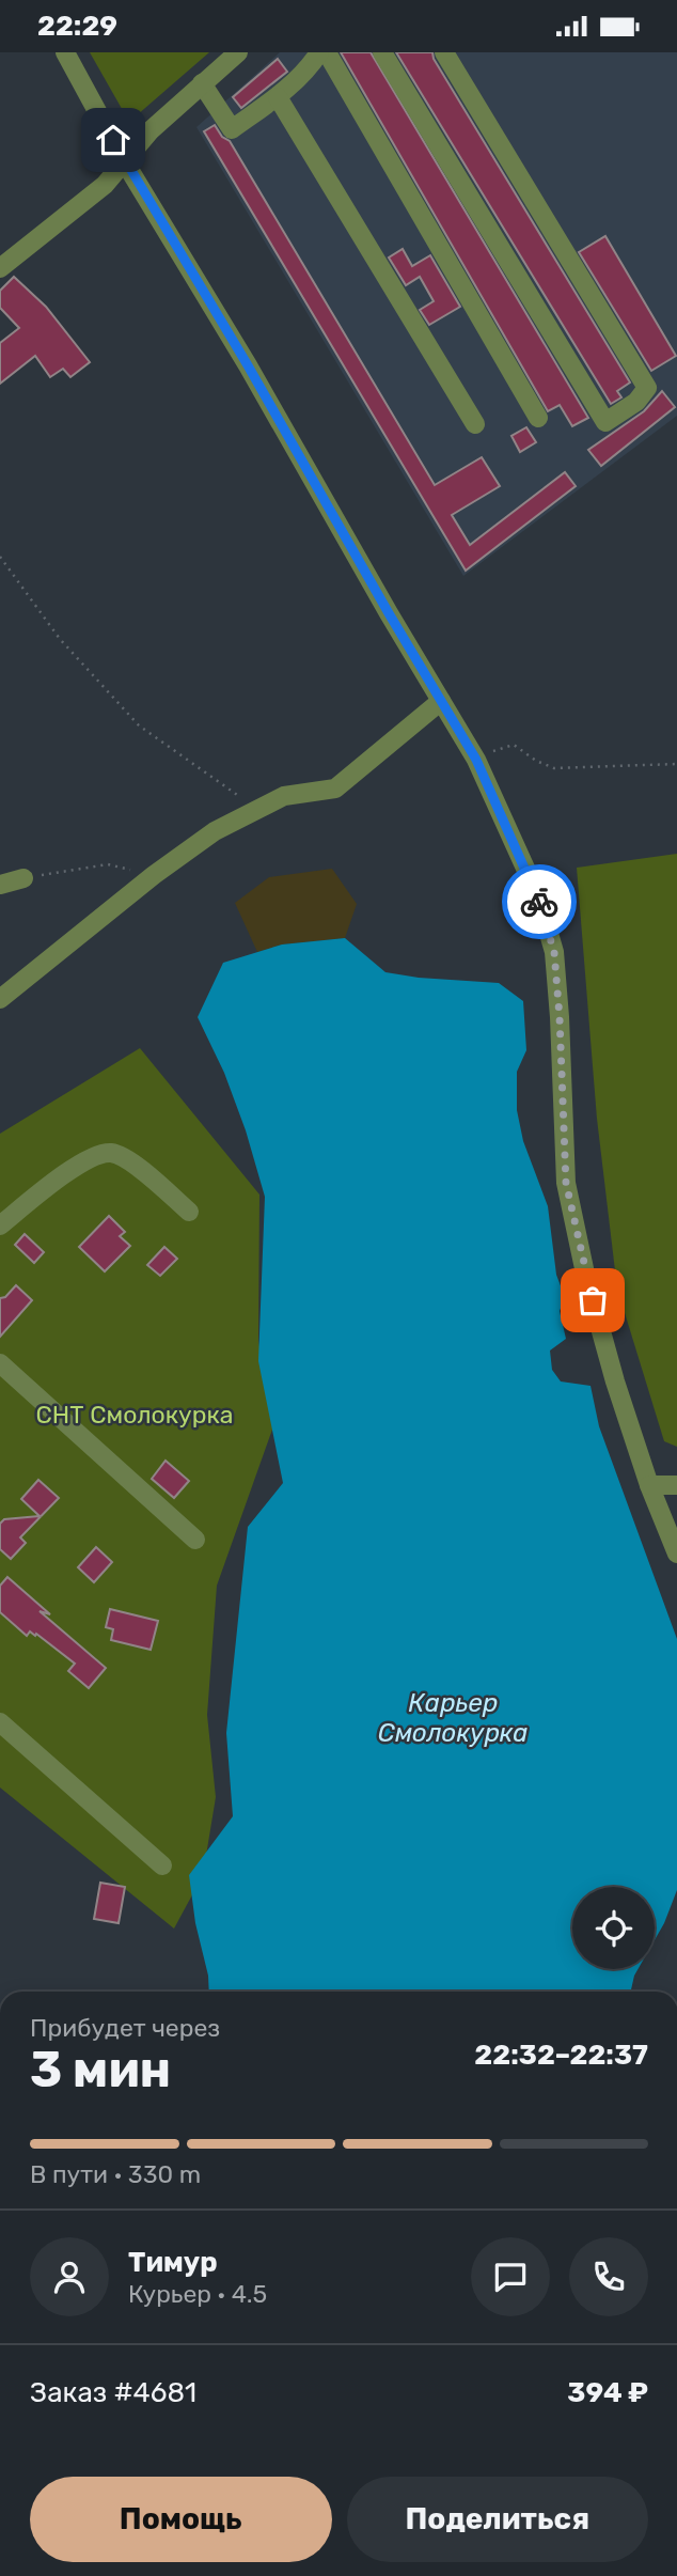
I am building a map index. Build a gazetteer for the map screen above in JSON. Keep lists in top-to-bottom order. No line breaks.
{"water":["Карьер Смолокурка"],"parks":["СНТ Смолокурка"],"page":{"status":"22:29","heading":["3 мин","Прибудет через","22:32–22:37"],"panel":["Тимур","Курьер · 4.5","Заказ #4681","394 ₽"],"bar":"В пути · 330 m","buttons":["Помощь","Поделиться"]}}
